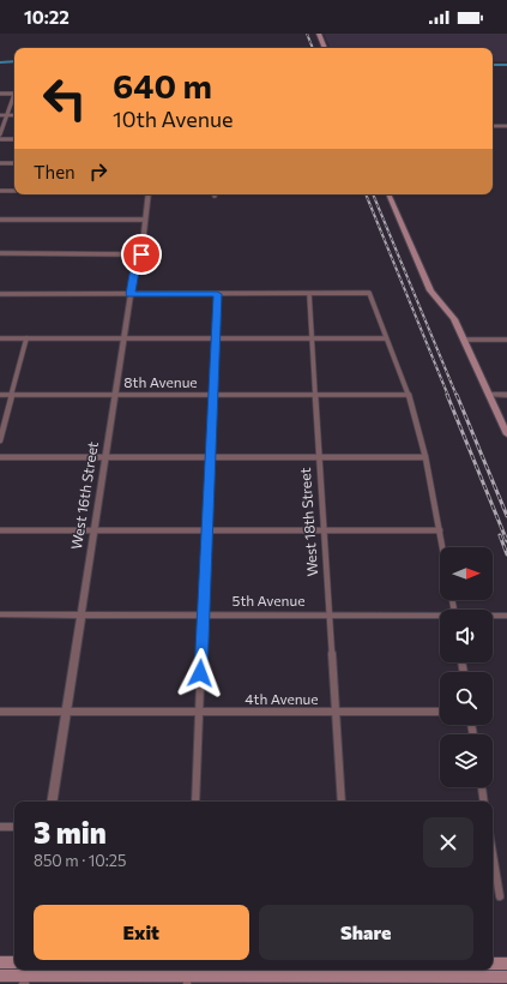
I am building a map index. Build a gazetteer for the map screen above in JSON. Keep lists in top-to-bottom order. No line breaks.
{"streets":{"street":["8th Avenue","West 16th Street","West 18th Street","5th Avenue","4th Avenue"]},"crossings":[["8th Avenue","West 16th Street"],["8th Avenue","West 18th Street"],["West 16th Street","5th Avenue"],["West 16th Street","4th Avenue"],["West 18th Street","5th Avenue"],["West 18th Street","4th Avenue"]],"north":"right","page":{"status":"10:22","turn":["640 m","10th Avenue"],"then":"Then","heading":["3 min","850 m · 10:25"],"buttons":["Exit","Share"]}}
